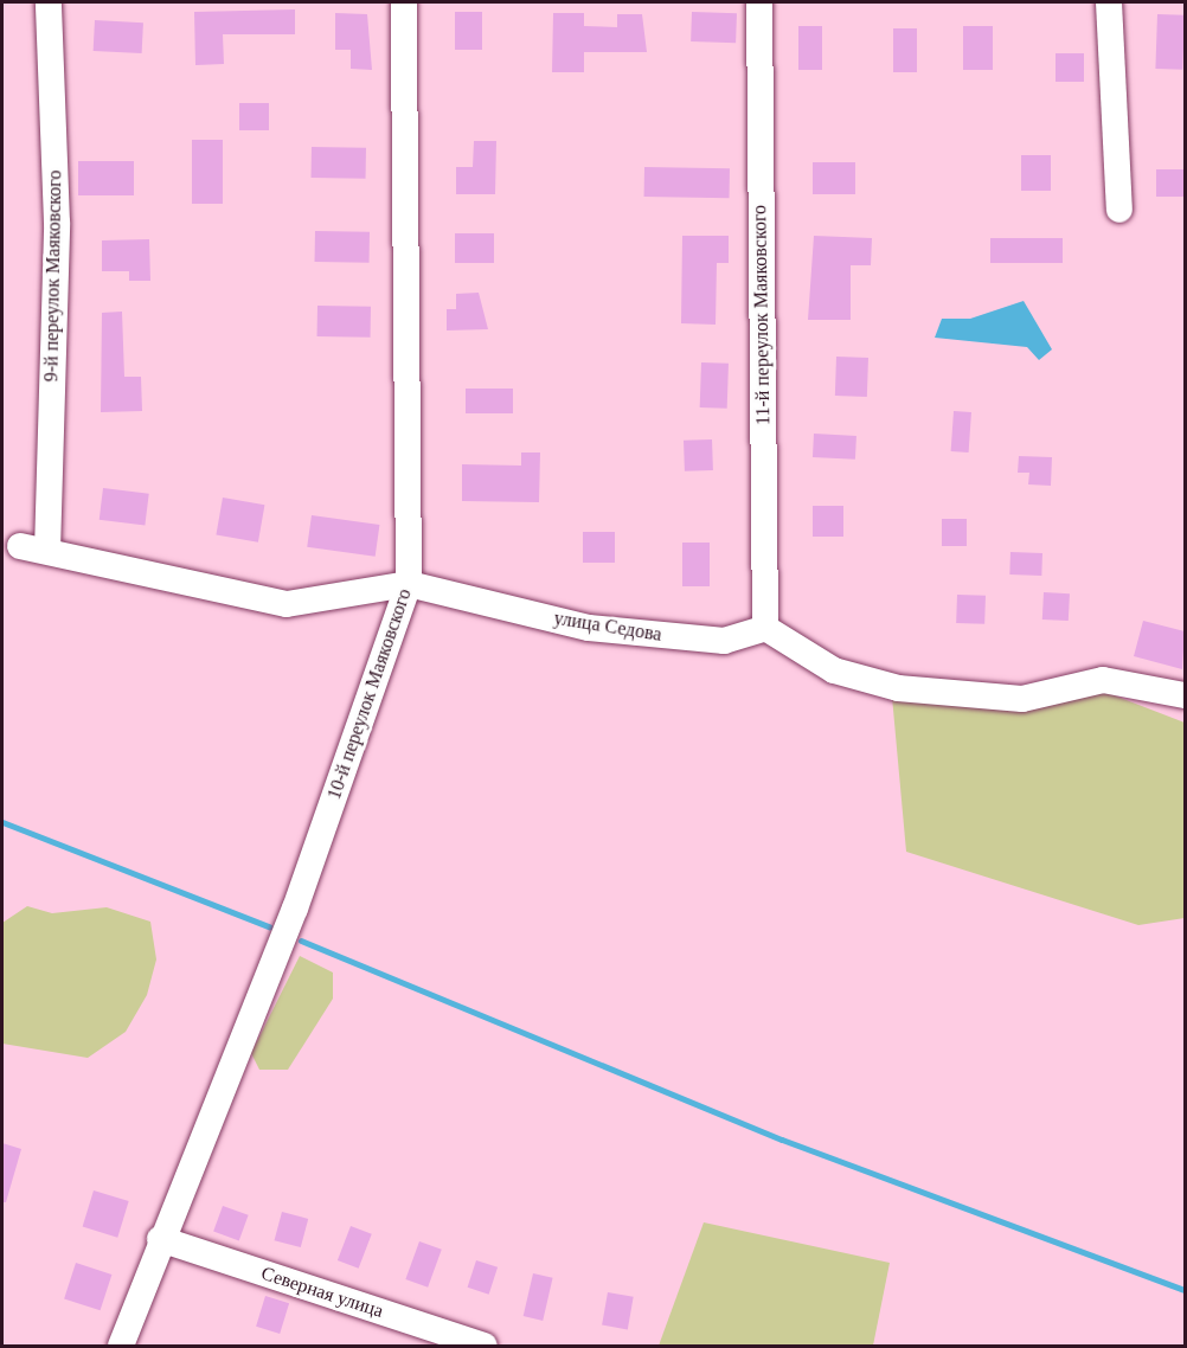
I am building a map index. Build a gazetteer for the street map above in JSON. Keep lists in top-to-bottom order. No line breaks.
{"streets":{"street":["9-й переулок Маяковского","11-й переулок Маяковского","улица Седова","10-й переулок Маяковского","Северная улица"]},"crossings":[["9-й переулок Маяковского","улица Седова"],["11-й переулок Маяковского","улица Седова"],["улица Седова","10-й переулок Маяковского"],["10-й переулок Маяковского","Северная улица"]]}
